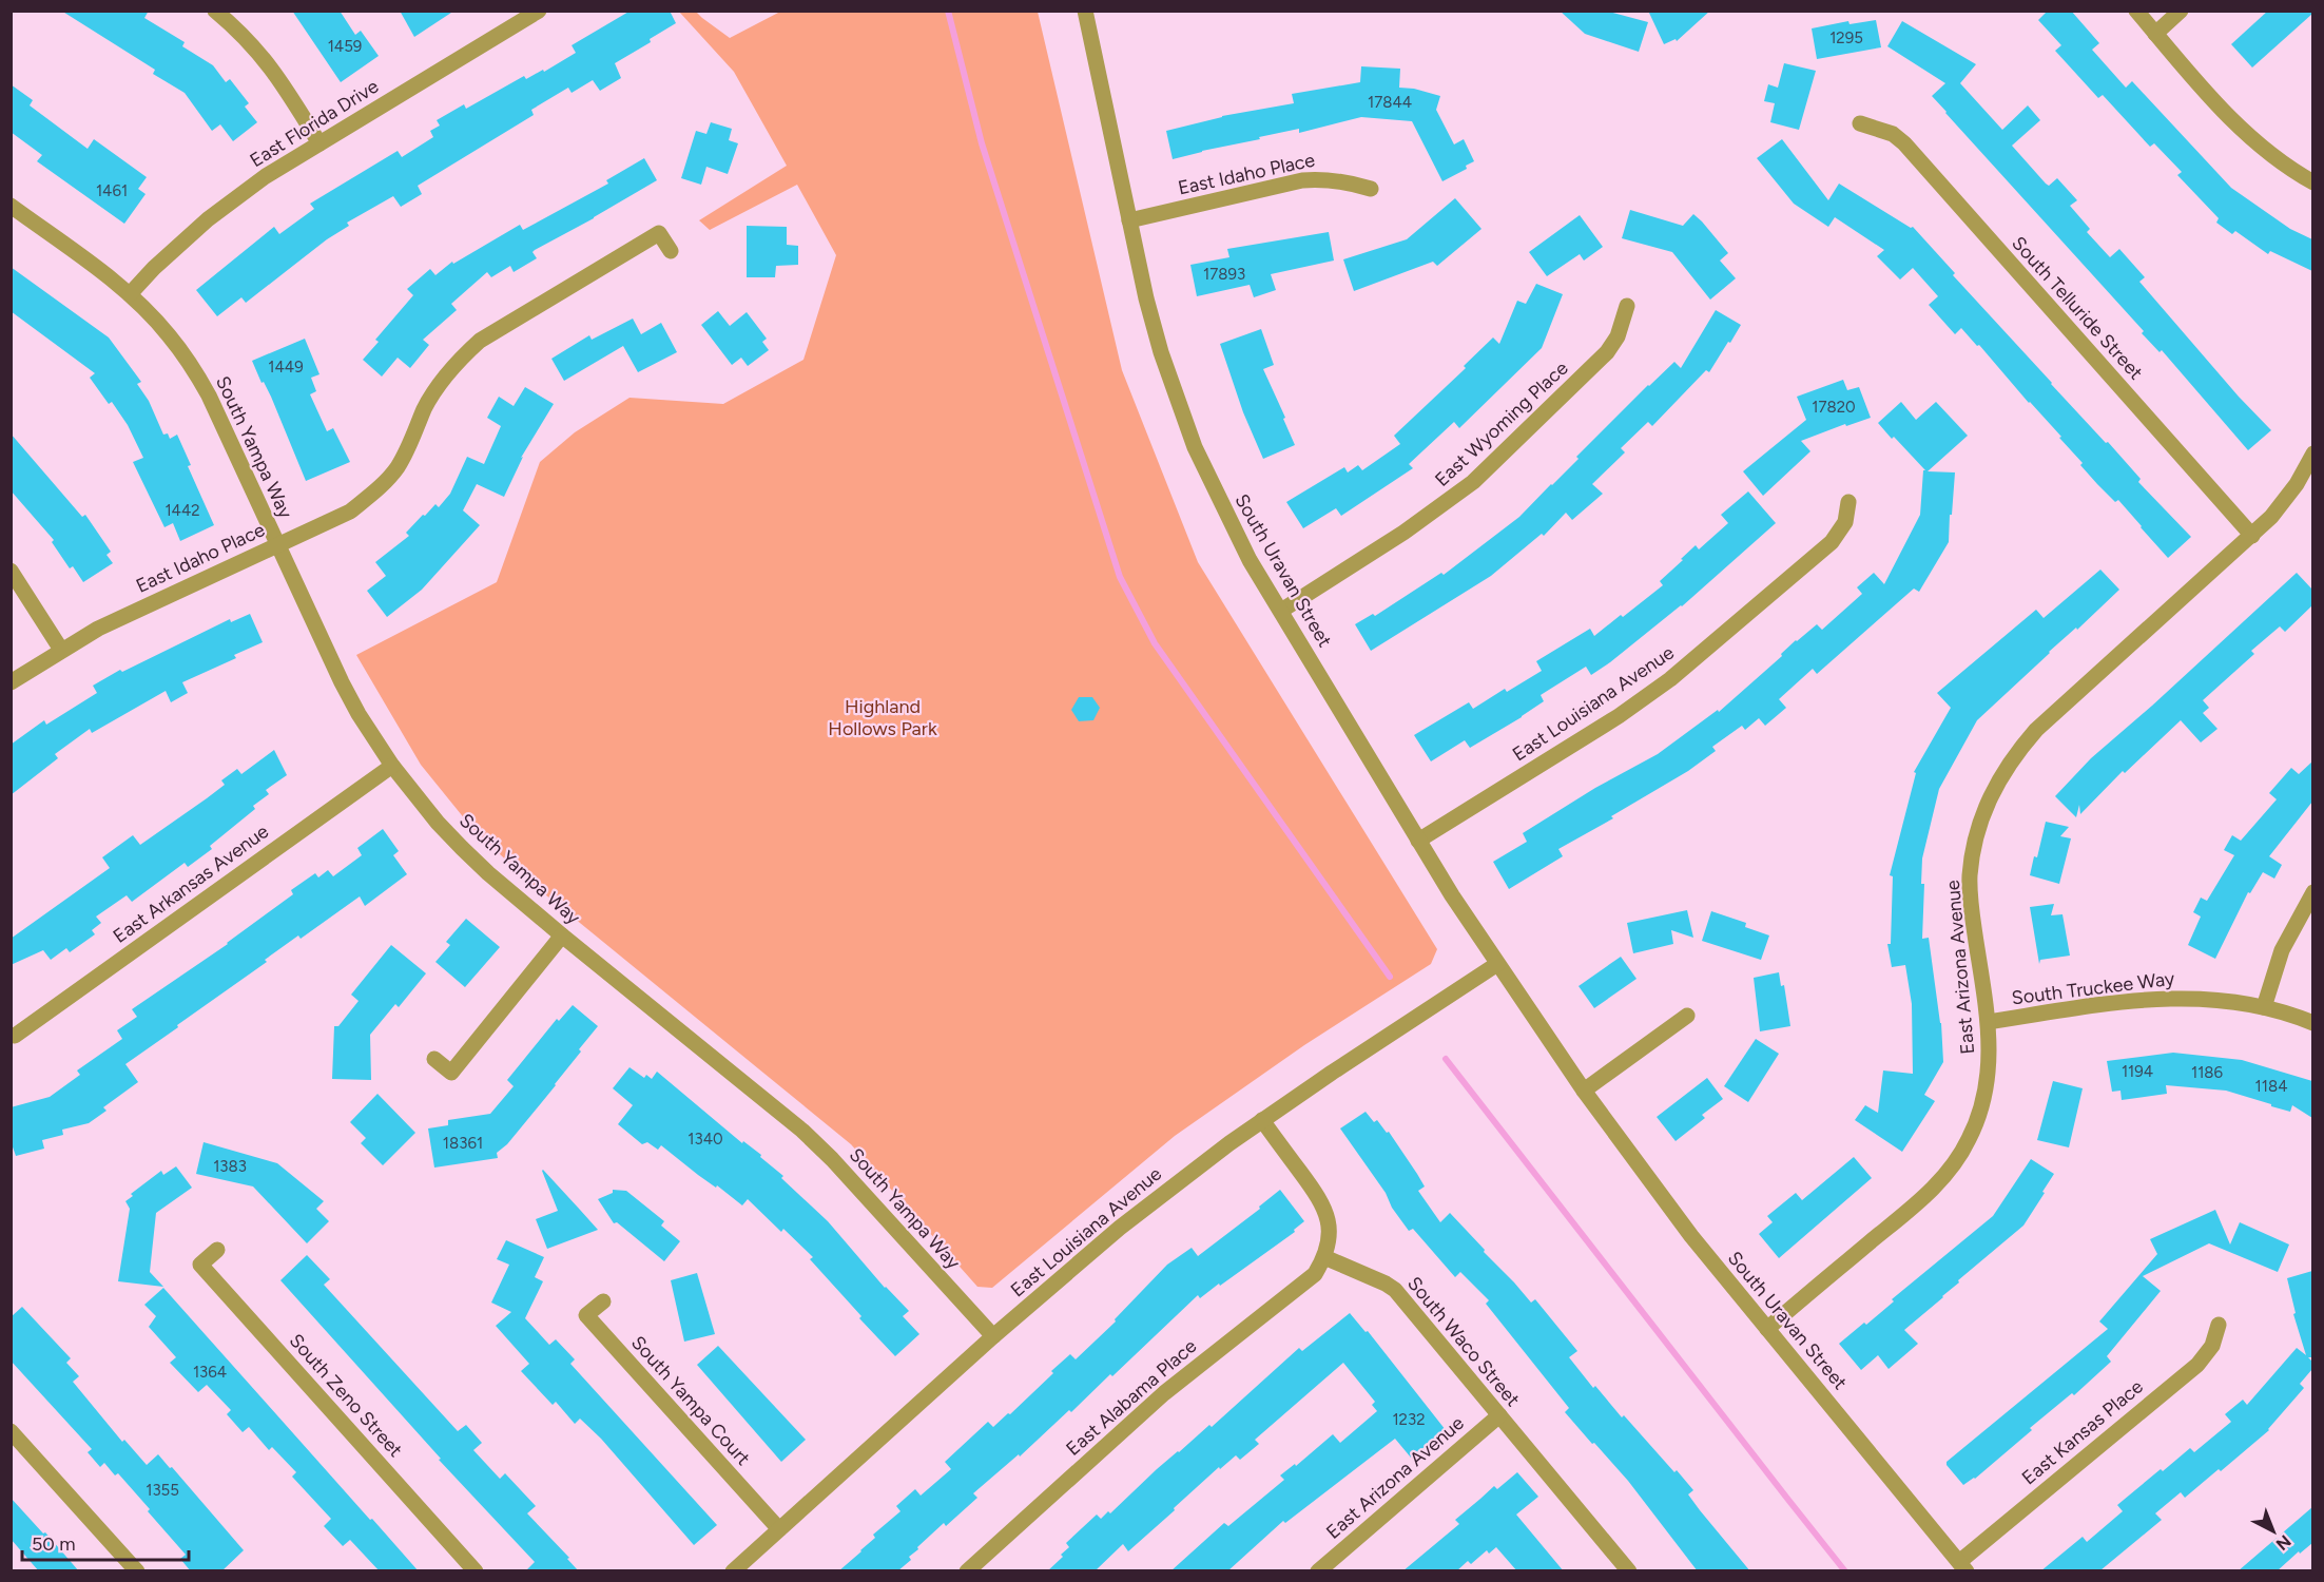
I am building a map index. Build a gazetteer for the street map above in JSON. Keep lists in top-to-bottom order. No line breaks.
{"streets":{"street":["East Florida Drive","East Idaho Place","South Telluride Street","East Wyoming Place","South Yampa Way","South Uravan Street","East Louisiana Avenue","East Arkansas Avenue","East Arizona Avenue","South Truckee Way","South Waco Street","South Zeno Street","East Alabama Place","South Yampa Court","East Kansas Place"]},"crossings":[["East Florida Drive","South Yampa Way"],["East Idaho Place","South Yampa Way"],["East Idaho Place","South Uravan Street"],["South Telluride Street","East Arizona Avenue"],["East Wyoming Place","South Uravan Street"],["South Yampa Way","East Louisiana Avenue"],["South Yampa Way","East Arkansas Avenue"],["South Uravan Street","East Louisiana Avenue"],["South Uravan Street","East Arizona Avenue"],["South Uravan Street","East Kansas Place"],["East Louisiana Avenue","South Yampa Court"],["East Arizona Avenue","South Truckee Way"],["East Arizona Avenue","South Waco Street"],["South Waco Street","East Alabama Place"]],"parks":["Highland Hollows Park"],"house_numbers":["1295","1459","17844","1461","17893","1449","17820","1442","1194","1186","1184","1340","18361","1383","1364","1232","1355"],"scale_bar":"50 m","north":"bottom right"}
